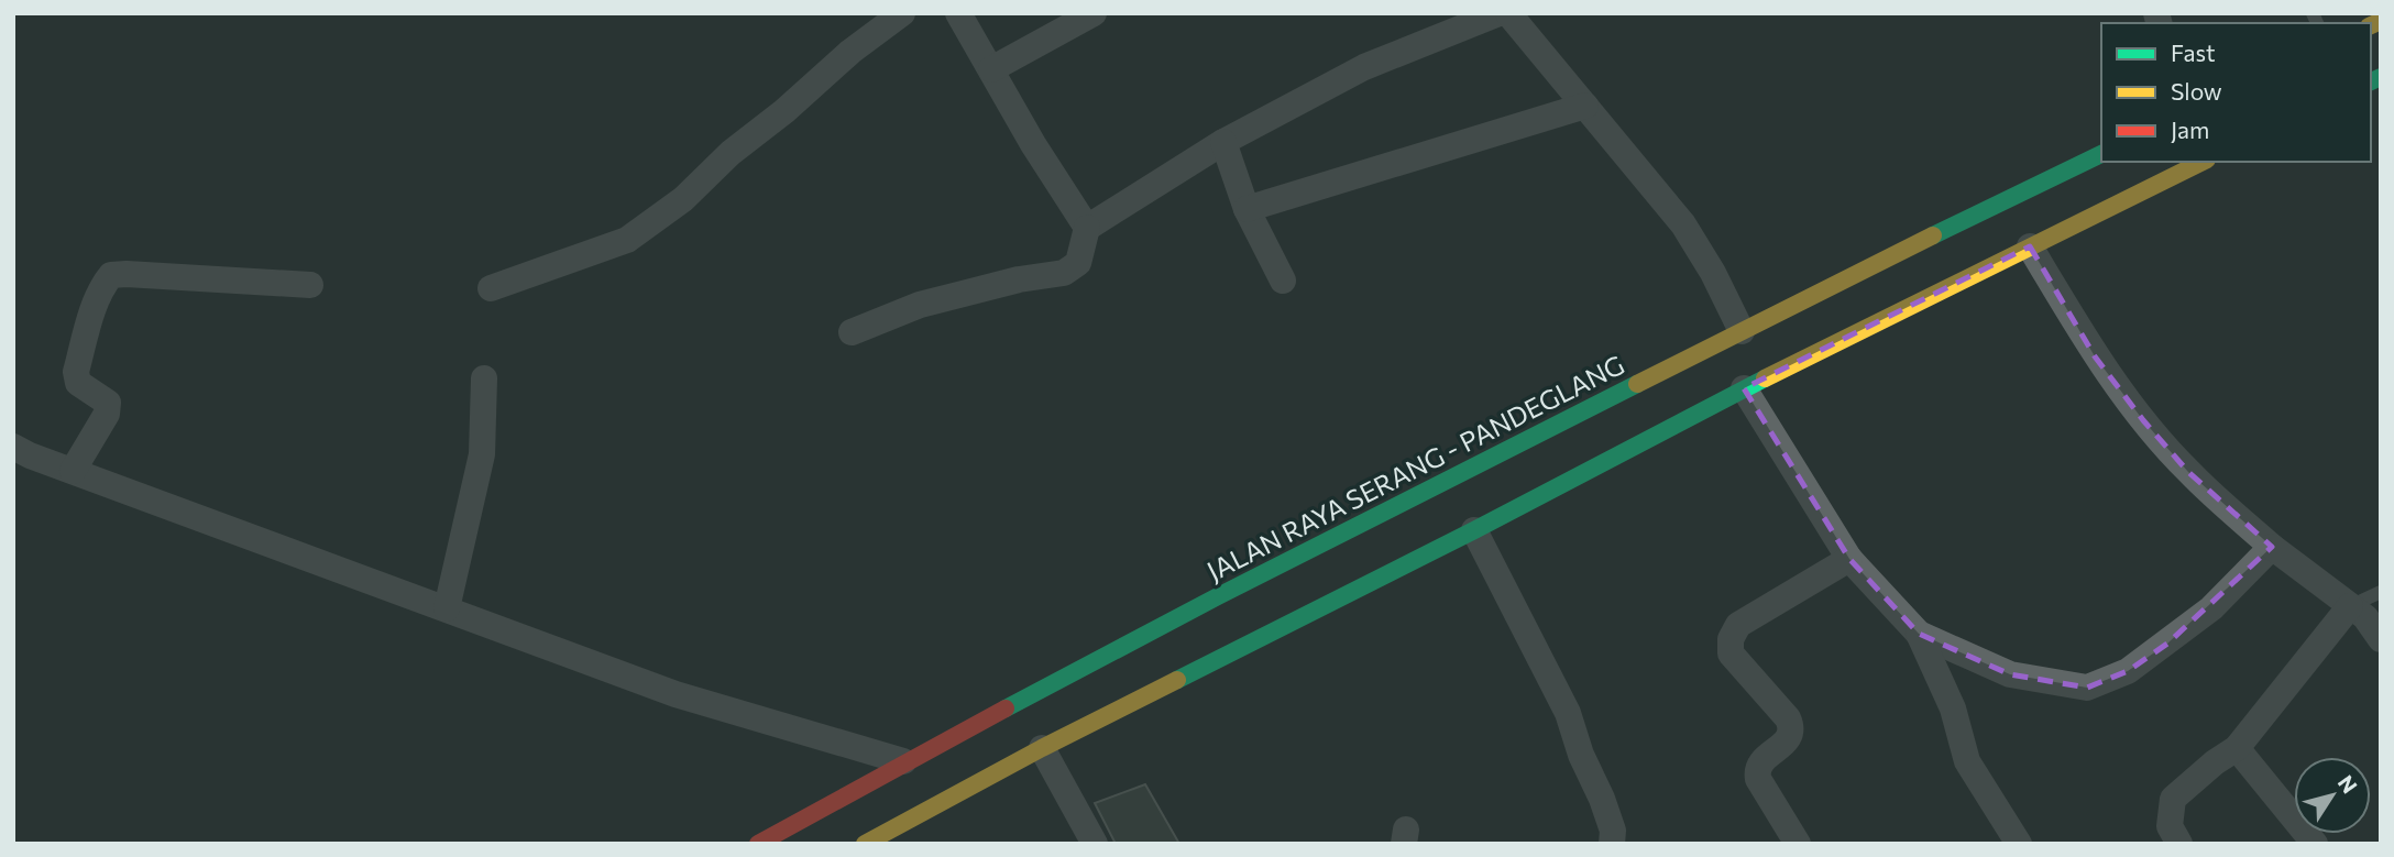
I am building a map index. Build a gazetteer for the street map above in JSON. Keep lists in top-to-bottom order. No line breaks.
{"streets":{"highway":["JALAN RAYA SERANG - PANDEGLANG"]},"legend":["Fast","Slow","Jam"],"north":"top right"}
